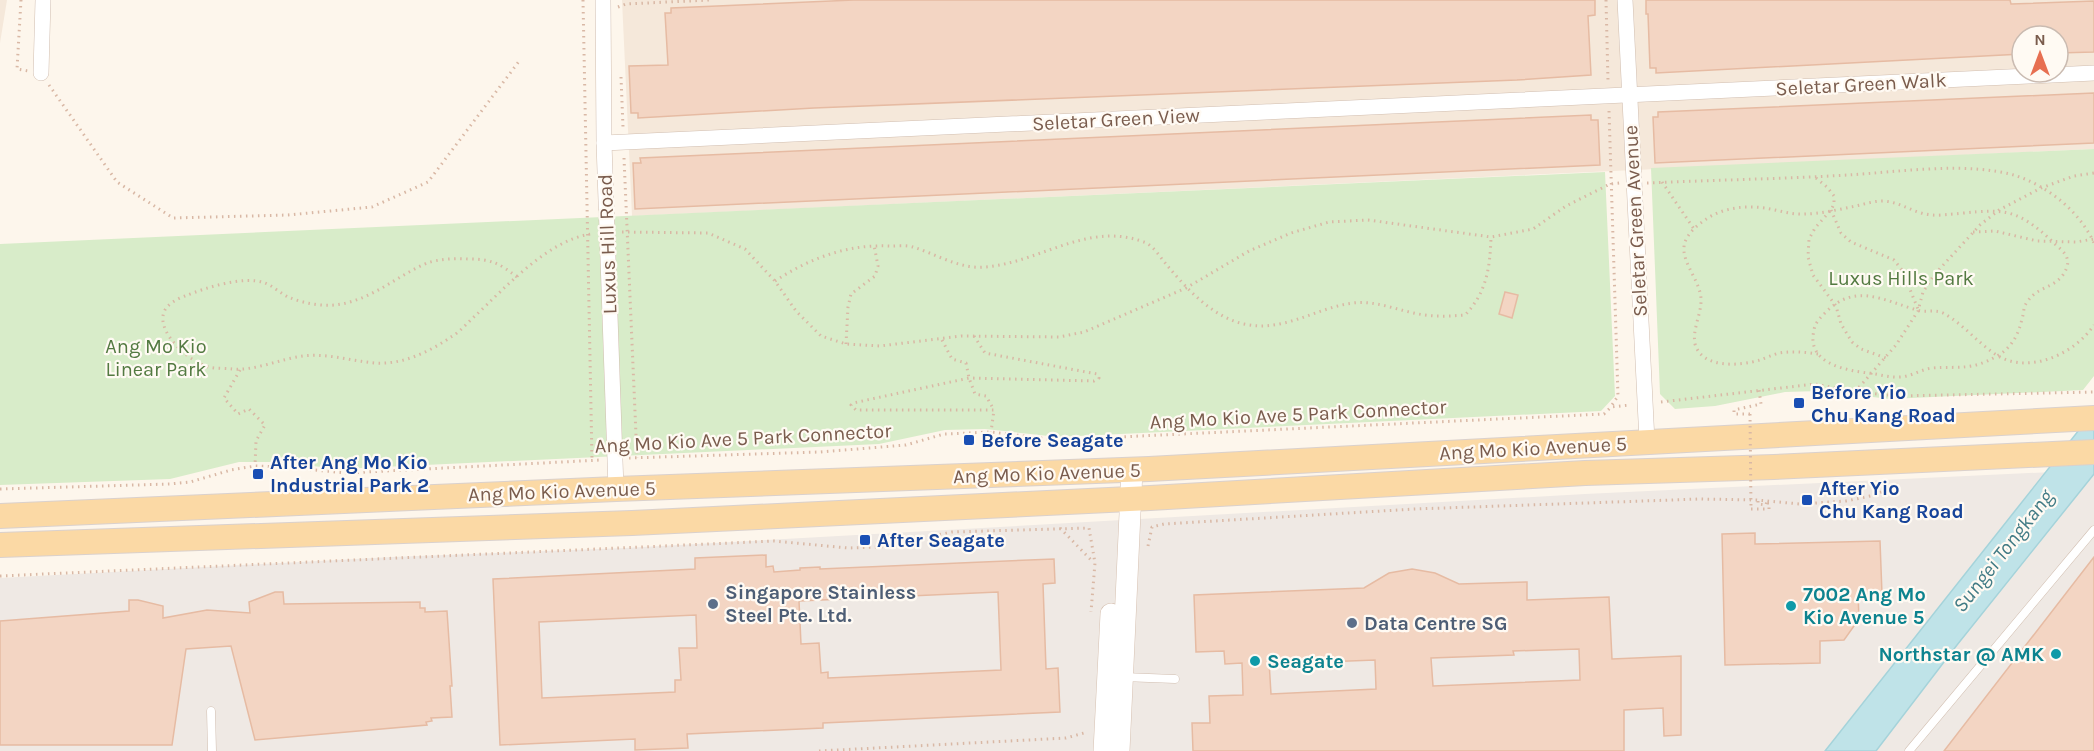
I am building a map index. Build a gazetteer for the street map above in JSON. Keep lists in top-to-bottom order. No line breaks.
{"streets":{"main road":["Ang Mo Kio Avenue 5"],"street":["Seletar Green Walk","Seletar Green View","Seletar Green Avenue","Luxus Hill Road"],"path":["Ang Mo Kio Ave 5 Park Connector"]},"crossings":[["Seletar Green Walk","Seletar Green View"],["Seletar Green Walk","Seletar Green Avenue"],["Seletar Green View","Seletar Green Avenue"],["Seletar Green View","Luxus Hill Road"],["Seletar Green Avenue","Ang Mo Kio Ave 5 Park Connector"],["Seletar Green Avenue","Ang Mo Kio Avenue 5"],["Luxus Hill Road","Ang Mo Kio Ave 5 Park Connector"],["Luxus Hill Road","Ang Mo Kio Avenue 5"]],"water":["Sungei Tongkang"],"parks":["Luxus Hills Park","Ang Mo Kio Linear Park"],"places":{"transit":["Before Yio Chu Kang Road","Before Seagate","After Ang Mo Kio Industrial Park 2","After Yio Chu Kang Road","After Seagate"],"other":["Singapore Stainless Steel Pte. Ltd.","7002 Ang Mo Kio Avenue 5","Data Centre SG","Northstar @ AMK","Seagate"]},"north":"top"}
